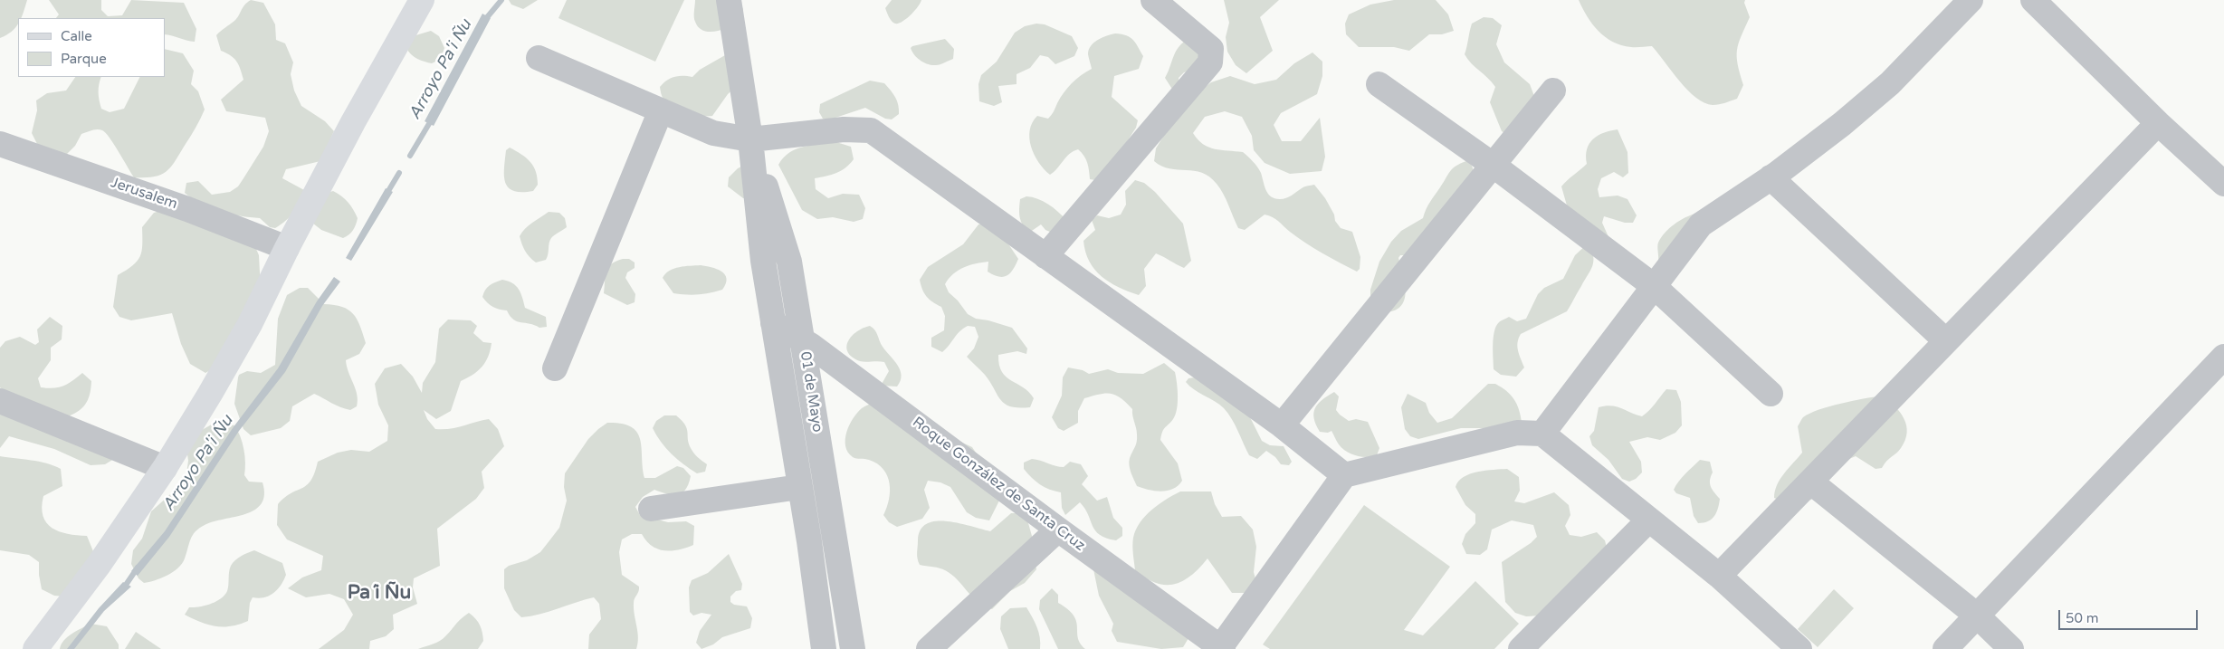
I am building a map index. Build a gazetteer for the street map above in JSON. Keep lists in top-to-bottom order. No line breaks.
{"streets":{"street":["Jerusalem","01 de Mayo","Roque González de Santa Cruz"]},"crossings":[["01 de Mayo","Roque González de Santa Cruz"]],"districts":["Pa´i Ñu"],"water":["Arroyo Pa'i Ñu"],"legend":["Calle","Parque"],"scale_bar":"50 m"}
